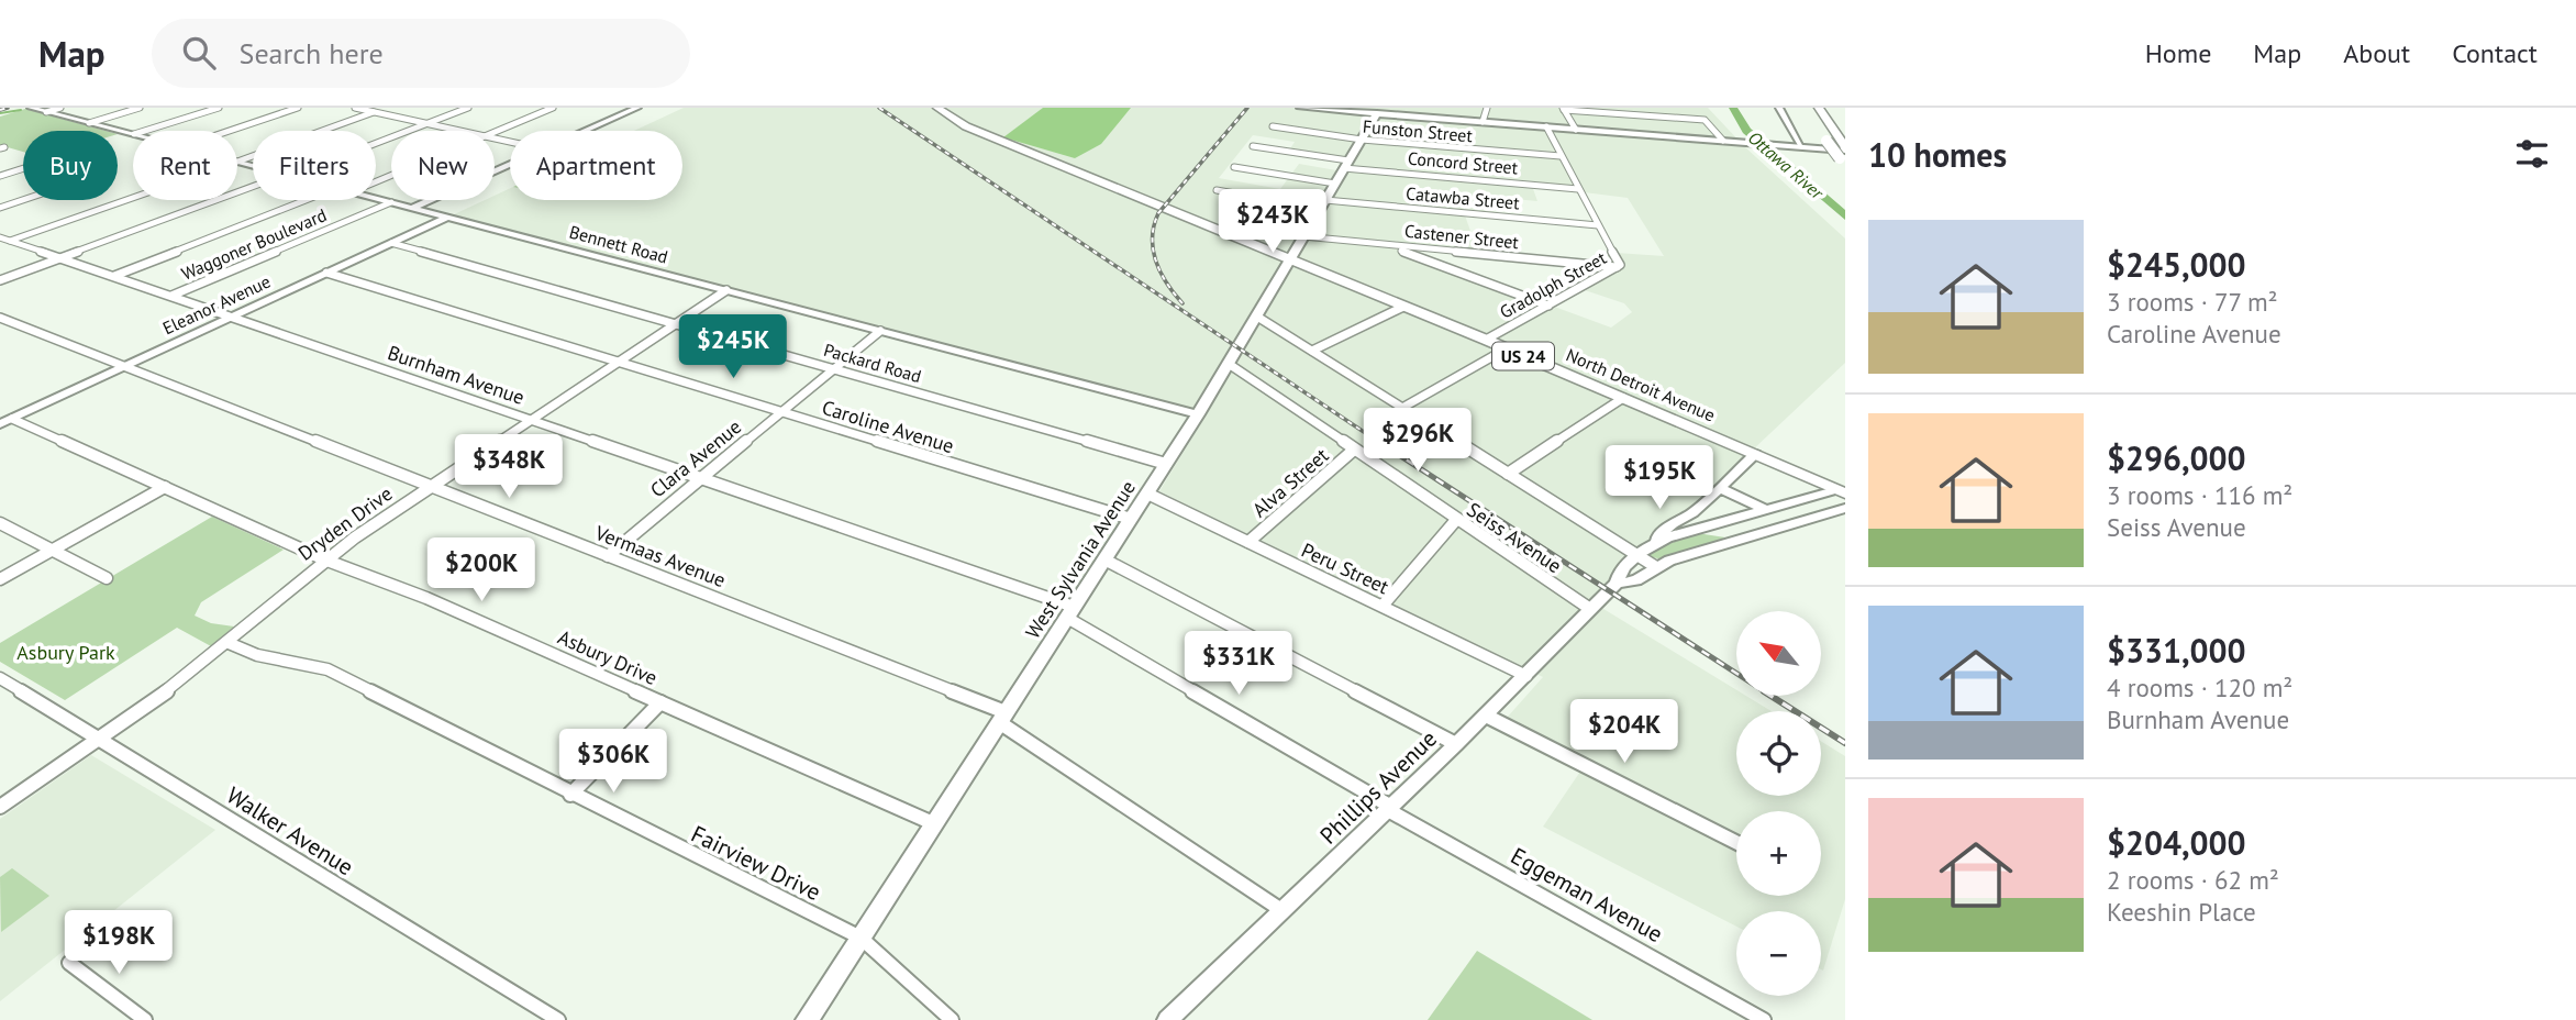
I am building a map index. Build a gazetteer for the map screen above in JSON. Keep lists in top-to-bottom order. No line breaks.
{"streets":{"main road":["US 24","North Detroit Avenue","West Sylvania Avenue"],"street":["Funston Street","Concord Street","Catawba Street","Castener Street","Waggoner Boulevard","Bennett Road","Gradolph Street","Eleanor Avenue","Packard Road","Burnham Avenue","Caroline Avenue","Clara Avenue","Alva Street","Dryden Drive","Seiss Avenue","Vermaas Avenue","Peru Street","Asbury Drive","Phillips Avenue","Walker Avenue","Fairview Drive","Eggeman Avenue"]},"crossings":[["Funston Street","Gradolph Street"],["Funston Street","West Sylvania Avenue"],["Concord Street","Gradolph Street"],["Concord Street","West Sylvania Avenue"],["Catawba Street","Gradolph Street"],["Catawba Street","West Sylvania Avenue"],["Castener Street","Gradolph Street"],["Castener Street","West Sylvania Avenue"],["Waggoner Boulevard","Bennett Road"],["Waggoner Boulevard","Burnham Avenue"],["Bennett Road","Eleanor Avenue"],["Bennett Road","Clara Avenue"],["Bennett Road","Dryden Drive"],["Bennett Road","West Sylvania Avenue"],["Gradolph Street","North Detroit Avenue"],["Eleanor Avenue","Packard Road"],["Eleanor Avenue","Burnham Avenue"],["Eleanor Avenue","Caroline Avenue"],["Eleanor Avenue","Vermaas Avenue"],["Eleanor Avenue","Asbury Drive"],["Packard Road","Clara Avenue"],["Packard Road","Dryden Drive"],["Packard Road","West Sylvania Avenue"],["Burnham Avenue","Clara Avenue"],["Burnham Avenue","Dryden Drive"],["Burnham Avenue","West Sylvania Avenue"],["Burnham Avenue","Phillips Avenue"],["Burnham Avenue","Eggeman Avenue"],["North Detroit Avenue","West Sylvania Avenue"],["North Detroit Avenue","Phillips Avenue"],["Caroline Avenue","Clara Avenue"],["Caroline Avenue","Dryden Drive"],["Caroline Avenue","West Sylvania Avenue"],["Clara Avenue","Vermaas Avenue"],["Alva Street","Seiss Avenue"],["Alva Street","Peru Street"],["Dryden Drive","Vermaas Avenue"],["Dryden Drive","Asbury Drive"],["Dryden Drive","Walker Avenue"],["Dryden Drive","Fairview Drive"],["Seiss Avenue","West Sylvania Avenue"],["Seiss Avenue","Phillips Avenue"],["Vermaas Avenue","West Sylvania Avenue"],["Vermaas Avenue","Phillips Avenue"],["West Sylvania Avenue","Peru Street"],["West Sylvania Avenue","Asbury Drive"],["West Sylvania Avenue","Fairview Drive"],["Peru Street","Phillips Avenue"],["Phillips Avenue","Eggeman Avenue"]],"water":["Ottawa River"],"parks":["Asbury Park"],"north":"top left","page":{"header":"Map","search":"Search here","nav":["Home","Map","About","Contact"],"heading":"10 homes","chip":["Buy","Rent","Filters","New","Apartment"],"price":["$243K","$245K","$296K","$348K","$195K","$200K","$331K","$204K","$306K","$198K"],"list":[{"name":"$245,000","note":"3 rooms · 77 m² · Caroline Avenue"},{"name":"$296,000","note":"3 rooms · 116 m² · Seiss Avenue"},{"name":"$331,000","note":"4 rooms · 120 m² · Burnham Avenue"},{"name":"$204,000","note":"2 rooms · 62 m² · Keeshin Place"}],"map_buttons":["+","−"]}}
